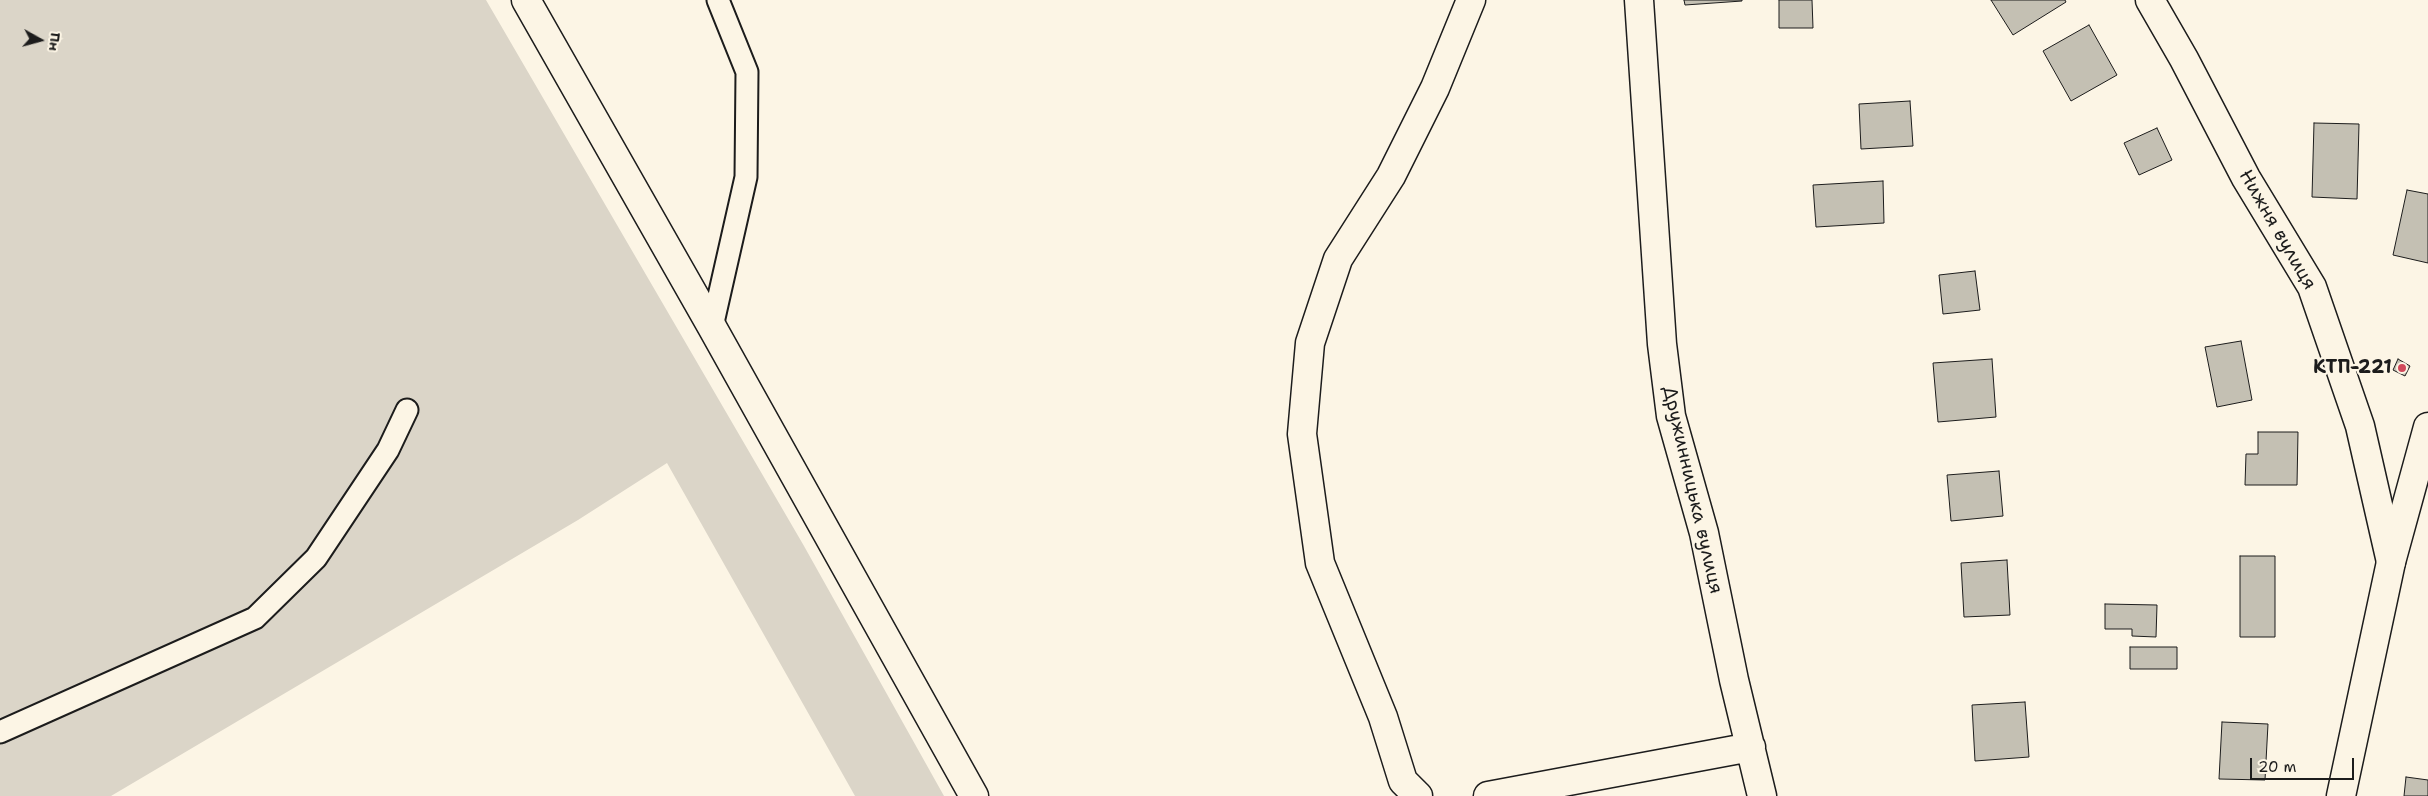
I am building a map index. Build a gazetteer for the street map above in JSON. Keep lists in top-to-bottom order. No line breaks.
{"streets":{"street":["Нижня вулиця","Дружинницька вулиця"]},"places":["КТП-221"],"scale_bar":"20 m","north":"right"}
